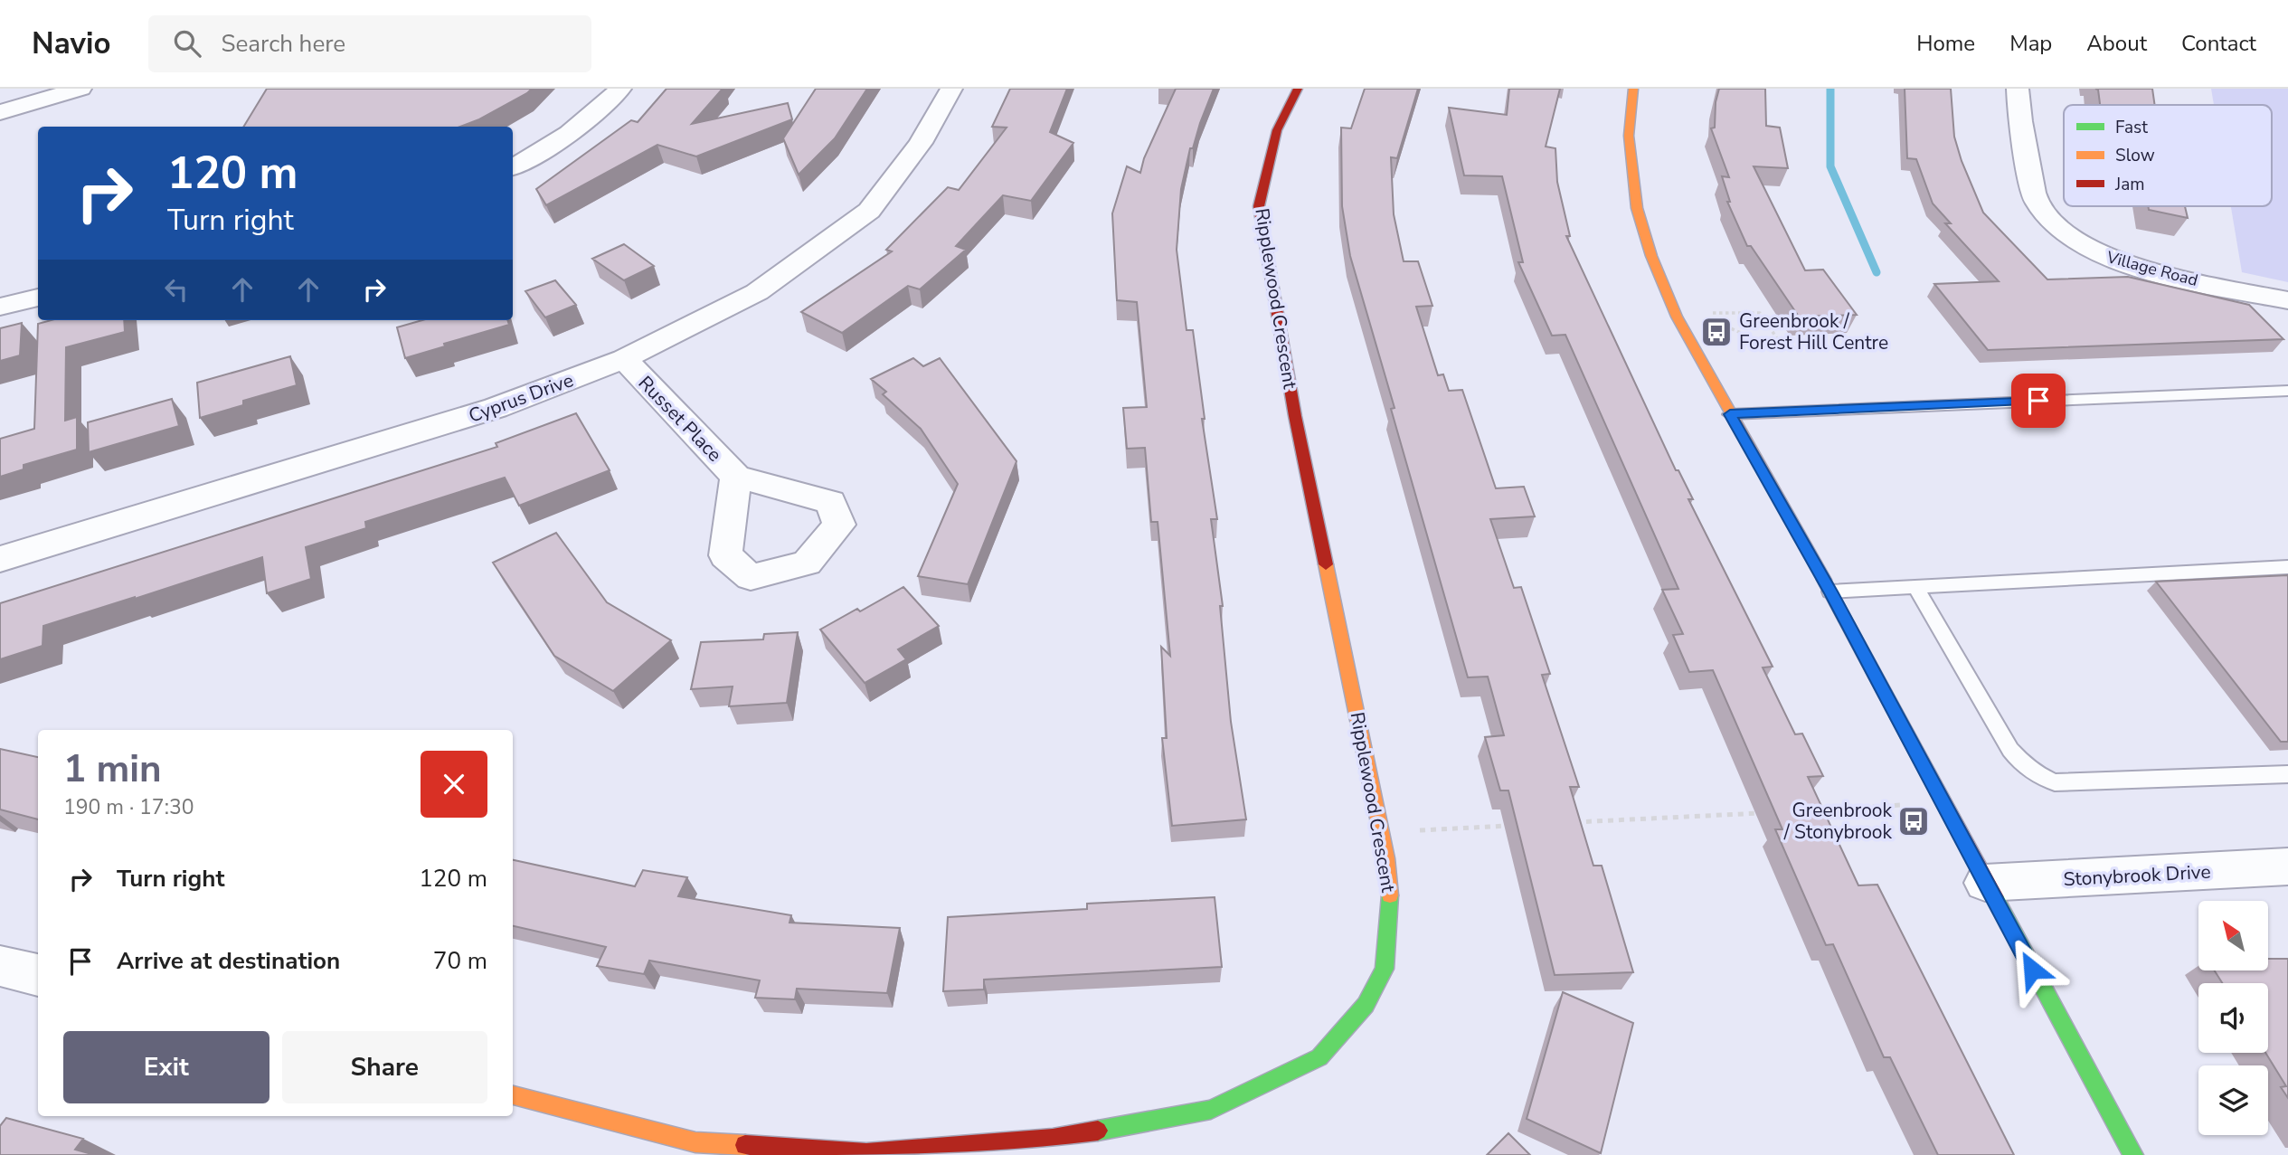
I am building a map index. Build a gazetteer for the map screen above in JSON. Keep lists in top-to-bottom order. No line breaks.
{"streets":{"street":["Village Road","Ripplewood Crescent","Cyprus Drive","Russet Place","Stonybrook Drive"]},"crossings":[["Cyprus Drive","Russet Place"]],"places":{"bus stop":["Greenbrook / Forest Hill Centre","Greenbrook / Stonybrook"]},"legend":["Fast","Slow","Jam"],"north":"top left","page":{"header":"Navio","search":"Search here","nav":["Home","Map","About","Contact"],"turn":["120 m","Turn right"],"heading":["1 min","190 m · 17:30"],"list":[{"name":"Turn right","value":"120 m"},{"name":"Arrive at destination","value":"70 m"}],"buttons":["Exit","Share"]}}
